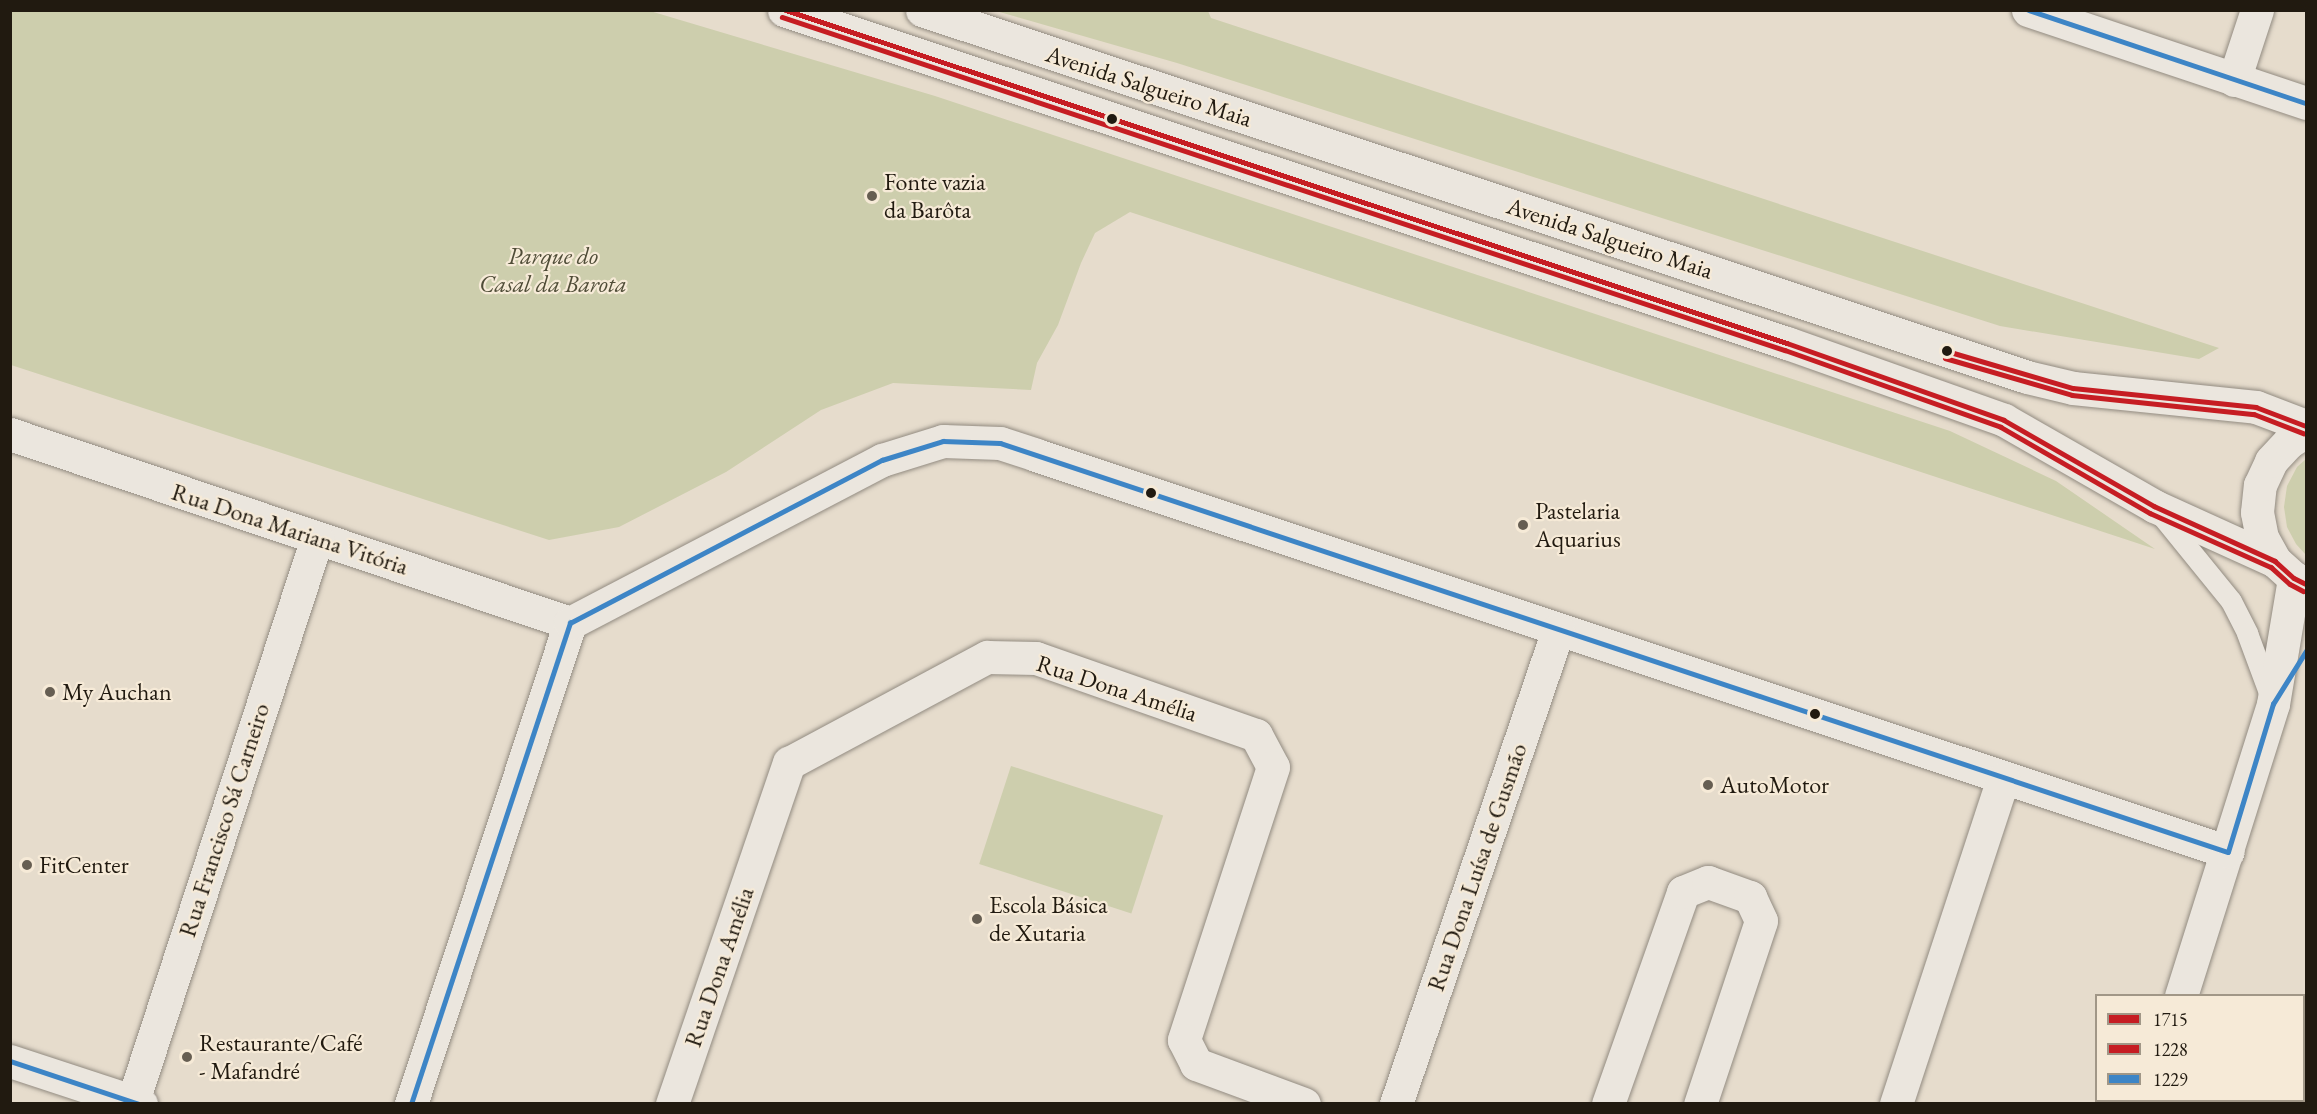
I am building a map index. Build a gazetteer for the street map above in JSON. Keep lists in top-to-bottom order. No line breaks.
{"streets":{"street":["Avenida Salgueiro Maia","Rua Dona Mariana Vitória","Rua Dona Amélia","Rua Francisco Sá Carneiro","Rua Dona Luísa de Gusmão"]},"crossings":[["Rua Dona Mariana Vitória","Rua Francisco Sá Carneiro"]],"parks":["Parque do Casal da Barota"],"places":["Fonte vazia da Barôta","Pastelaria Aquarius","My Auchan","AutoMotor","FitCenter","Escola Básica de Xutaria","Restaurante/Café - Mafandré"],"lines":["transit line 1715","transit line 1229","transit line 1228"],"legend":["1715","1228","1229"]}
